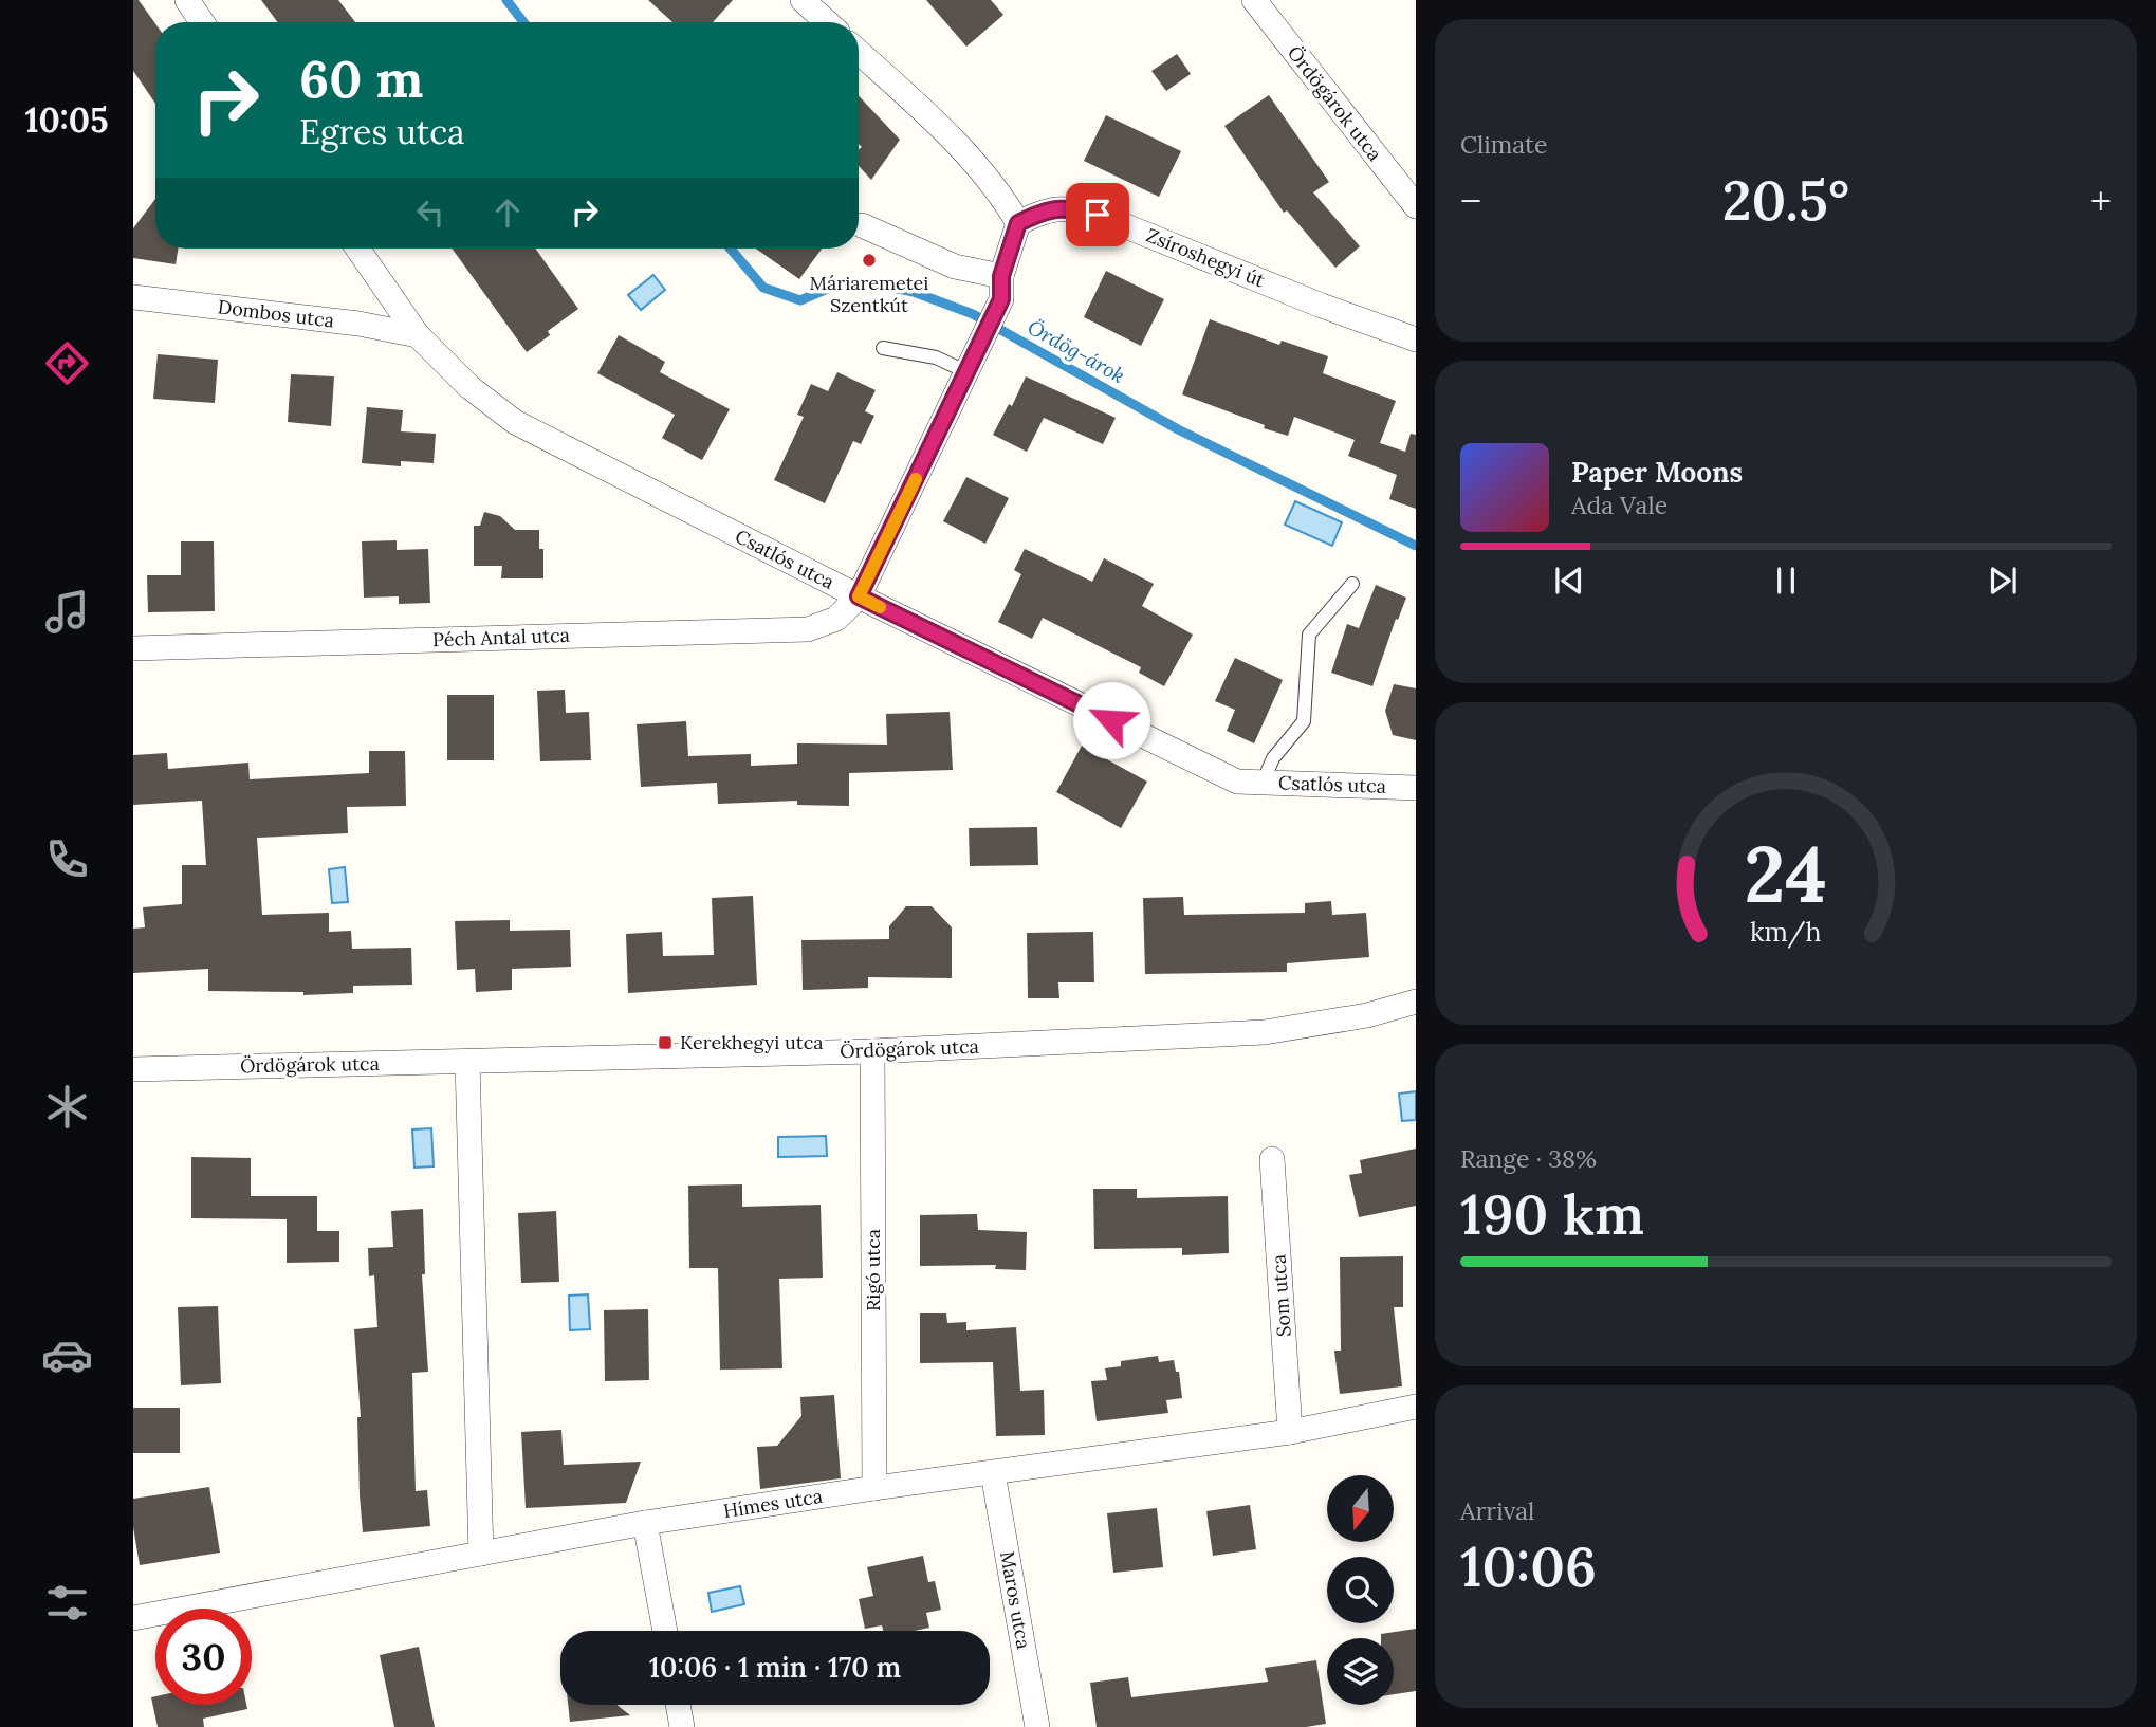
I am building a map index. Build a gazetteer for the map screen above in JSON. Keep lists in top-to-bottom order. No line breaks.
{"streets":{"street":["Ördögárok utca","Zsíroshegyi út","Dombos utca","Csatlós utca","Péch Antal utca","Rigó utca","Som utca","Hímes utca","Maros utca"]},"crossings":[["Ördögárok utca","Rigó utca"],["Dombos utca","Csatlós utca"],["Csatlós utca","Péch Antal utca"],["Rigó utca","Hímes utca"],["Som utca","Hímes utca"],["Hímes utca","Maros utca"]],"water":["Ördög-árok"],"places":{"other":["Máriaremetei Szentkút"],"transit":["Kerekhegyi utca"]},"north":"bottom","page":{"tabs":"10:05","tile":["Climate",["Range · 38%","190 km"],["Arrival","10:06"]],"turn":["60 m","Egres utca"],"heat":["−","20.5°","+"],"song":["Paper Moons","Ada Vale"],"limit":"30","trip":"10:06 · 1 min · 170 m","gauge":["24","km/h"]}}
